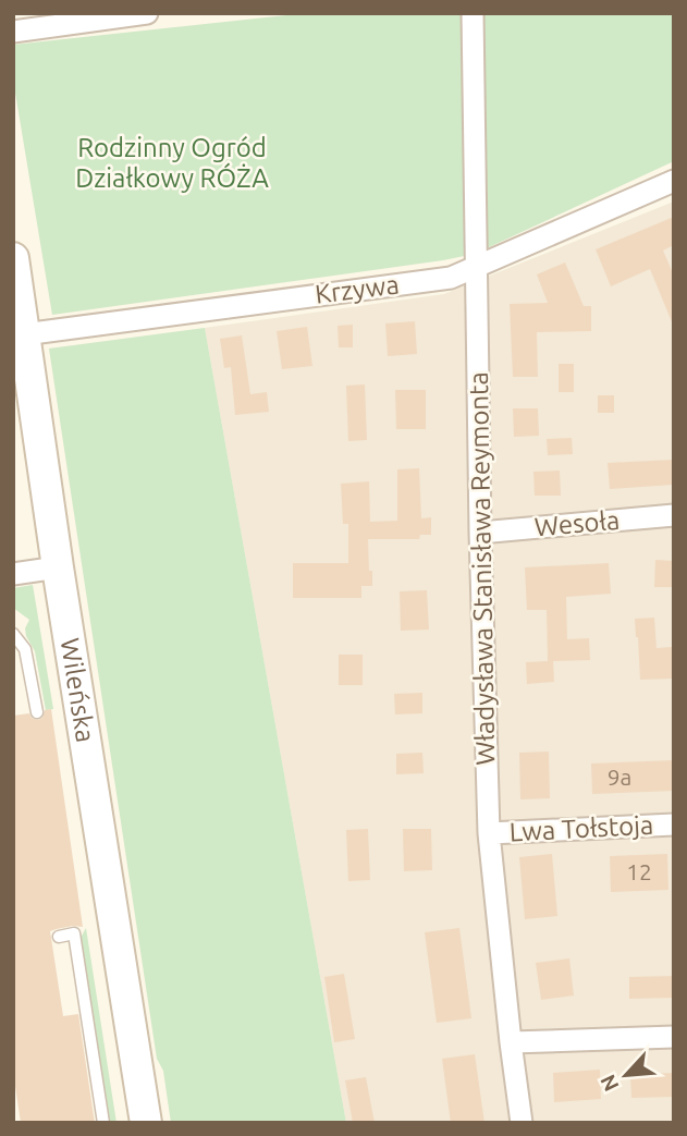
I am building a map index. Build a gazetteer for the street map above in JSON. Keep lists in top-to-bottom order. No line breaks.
{"streets":{"street":["Krzywa","Wesoła","Władysława Stanisława Reymonta","Wileńska","Lwa Tołstoja"]},"crossings":[["Krzywa","Władysława Stanisława Reymonta"],["Krzywa","Wileńska"],["Wesoła","Władysława Stanisława Reymonta"],["Władysława Stanisława Reymonta","Lwa Tołstoja"]],"parks":["Rodzinny Ogród Działkowy RÓŻA"],"house_numbers":["9a","12"],"north":"bottom left"}
